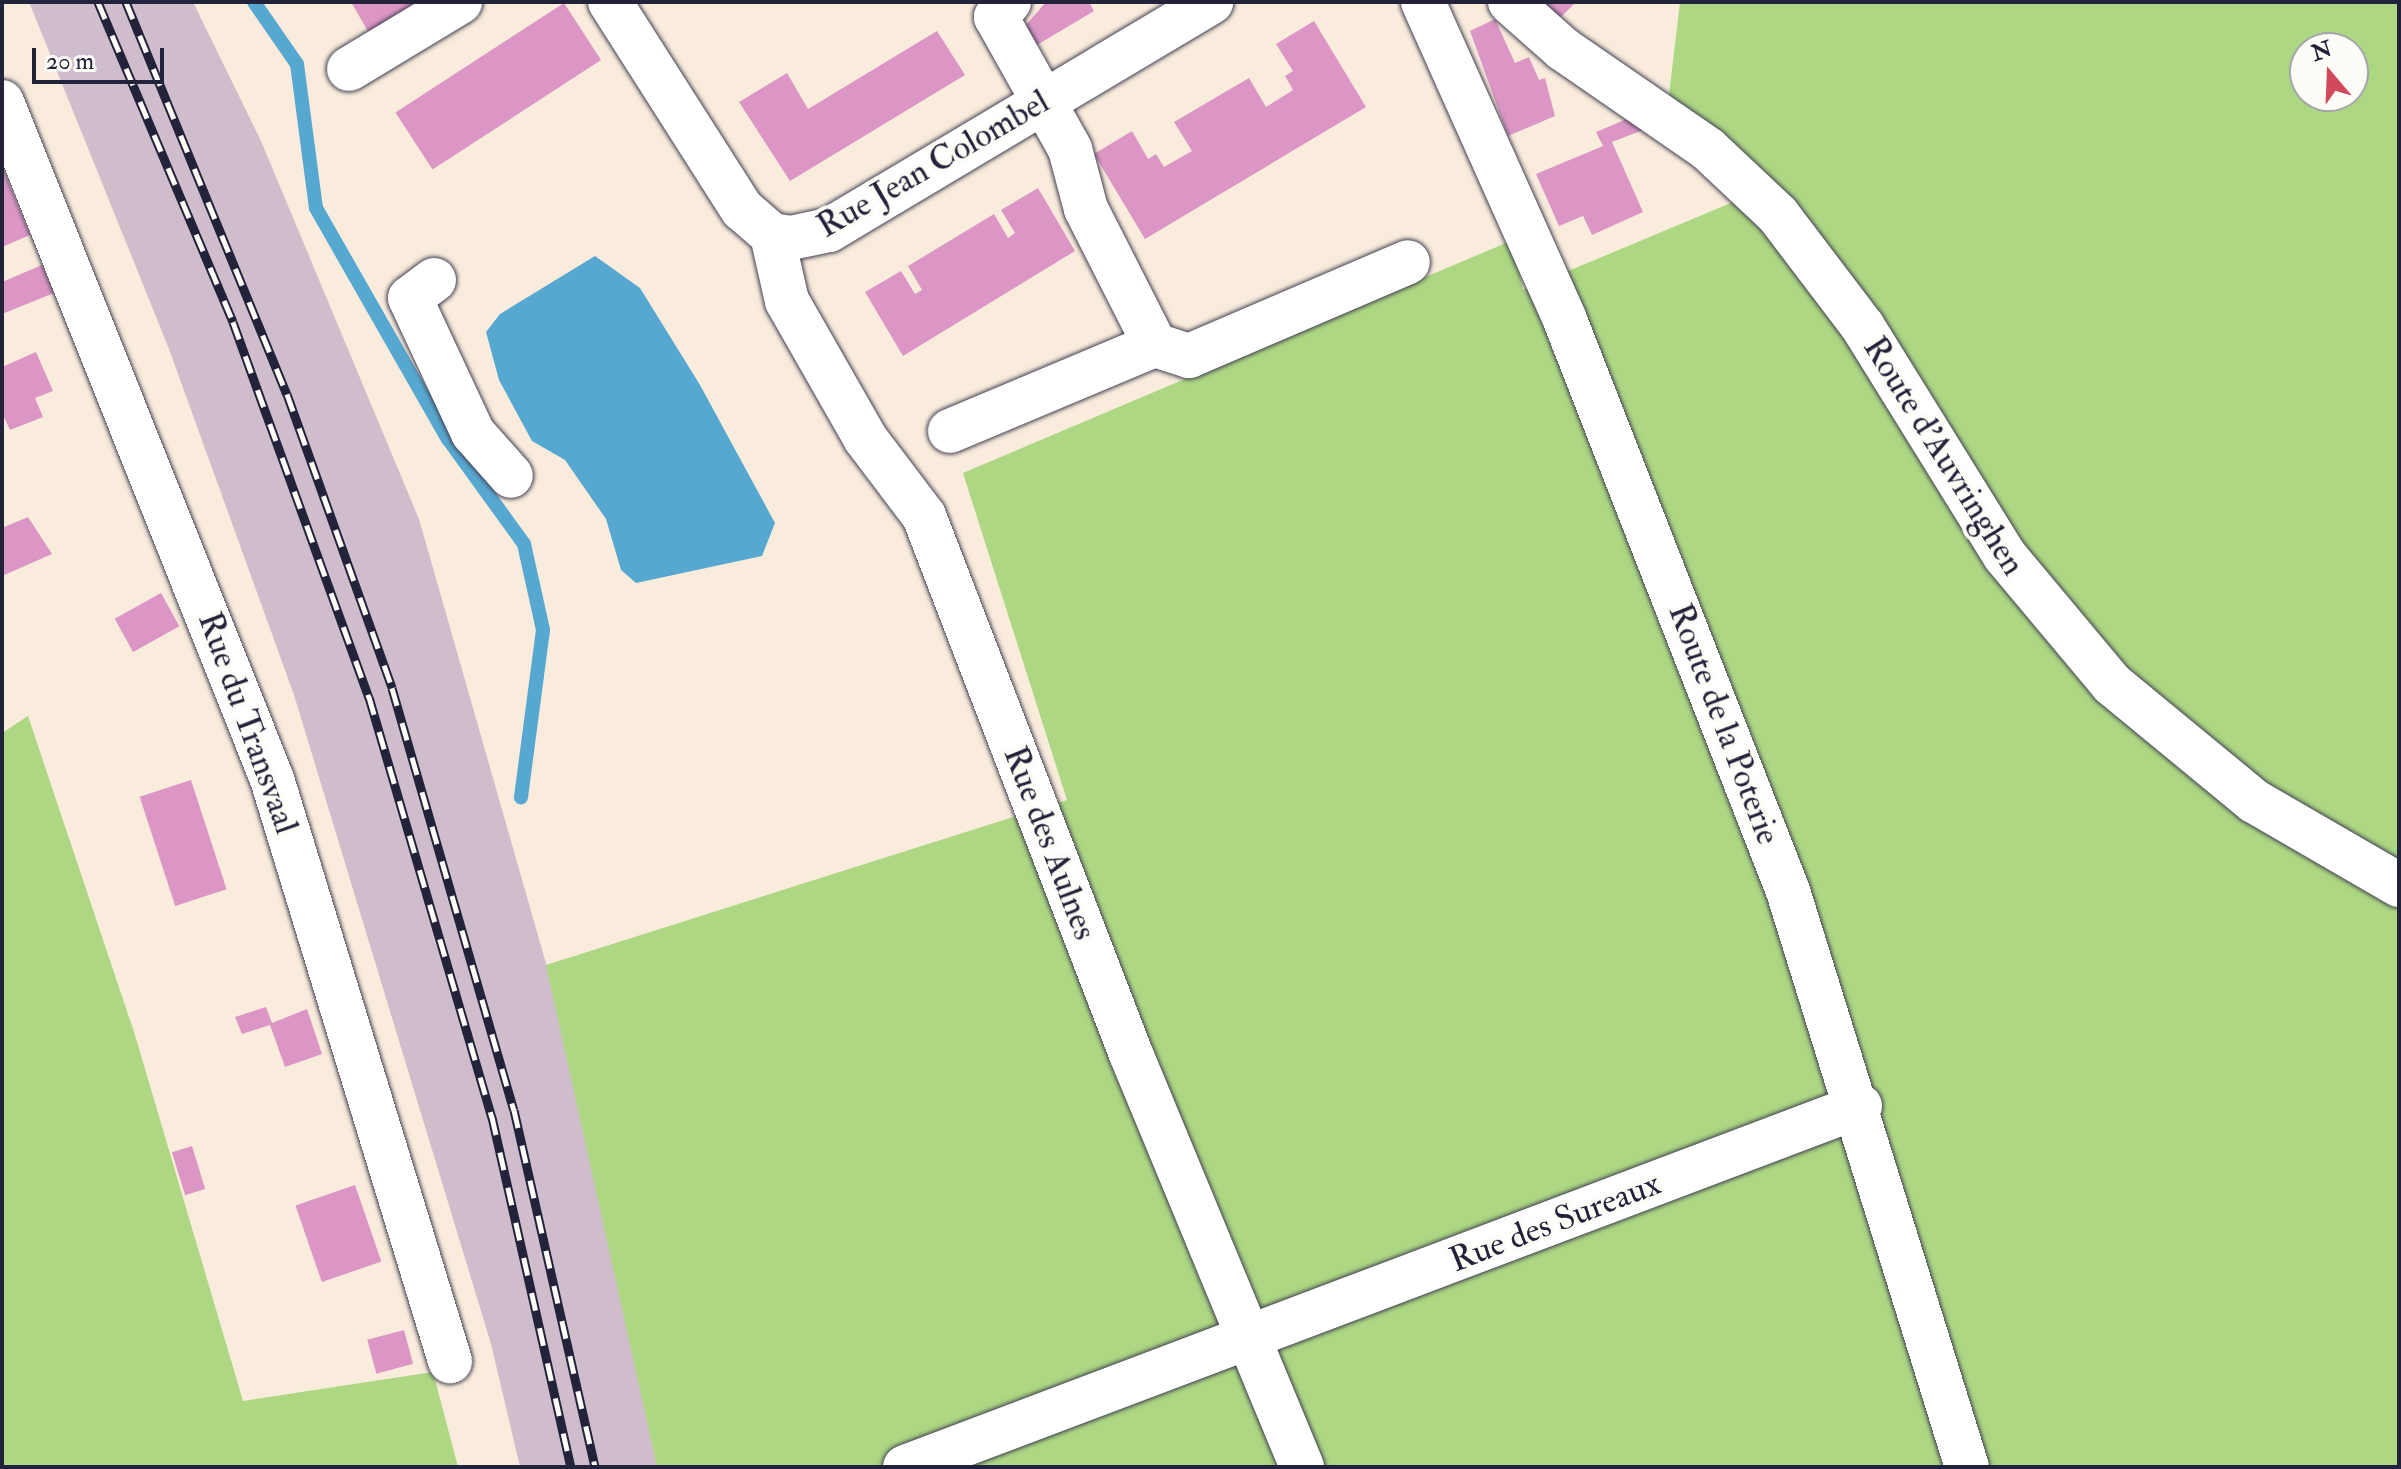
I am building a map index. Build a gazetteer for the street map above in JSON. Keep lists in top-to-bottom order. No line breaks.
{"streets":{"street":["Rue Jean Colombel","Route d'Auvringhen","Rue du Transvaal","Route de la Poterie","Rue des Aulnes","Rue des Sureaux"]},"crossings":[["Rue Jean Colombel","Rue des Aulnes"],["Route de la Poterie","Rue des Sureaux"],["Rue des Aulnes","Rue des Sureaux"]],"scale_bar":"20 m","north":"top"}
